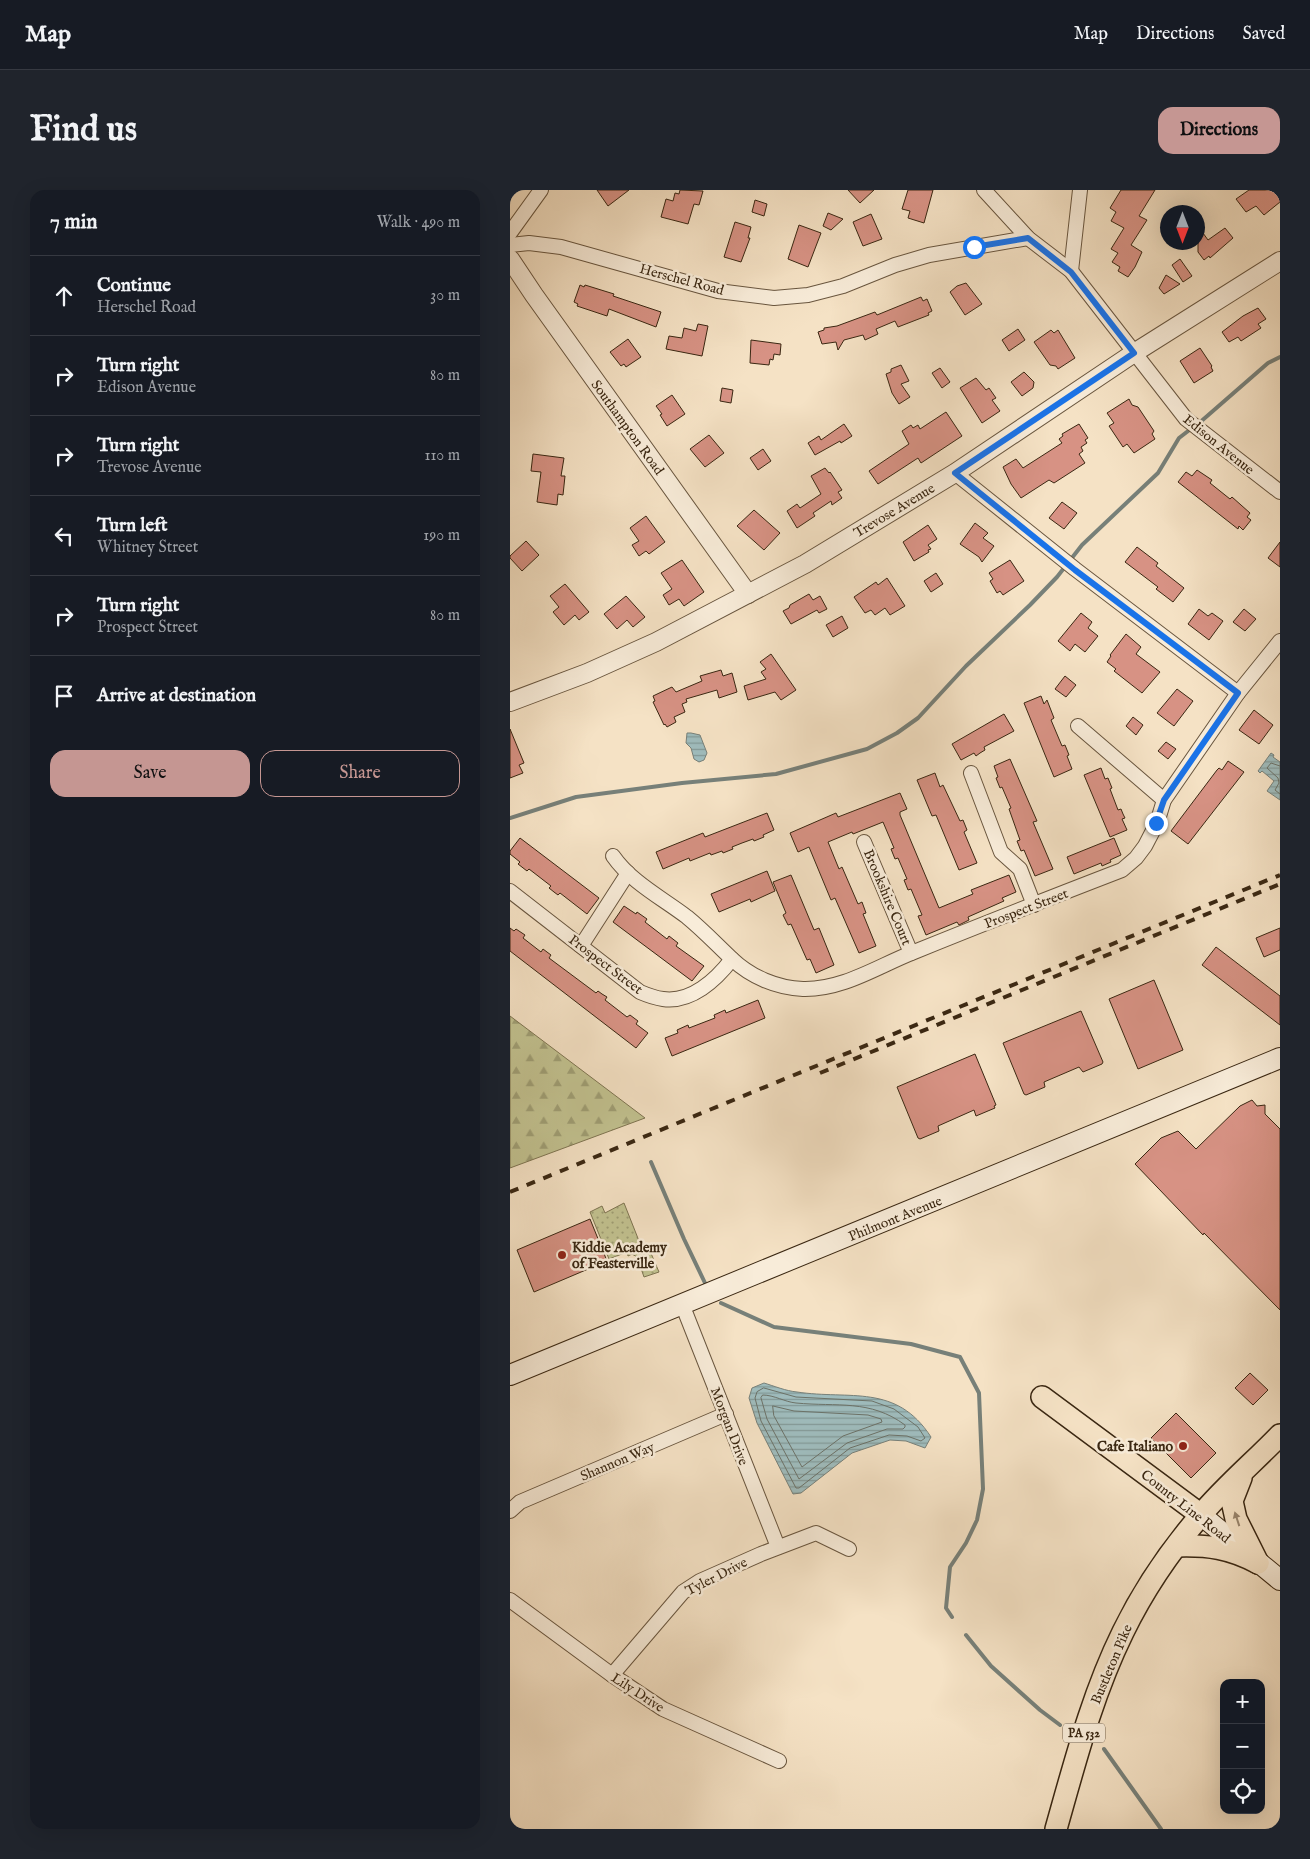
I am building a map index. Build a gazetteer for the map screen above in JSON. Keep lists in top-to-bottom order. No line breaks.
{"streets":{"main road":["Philmont Avenue","County Line Road","Bustleton Pike","PA 532"],"street":["Herschel Road","Southampton Road","Edison Avenue","Trevose Avenue","Brookshire Court","Prospect Street","Morgan Drive","Shannon Way","Tyler Drive","Lily Drive"]},"crossings":[["Herschel Road","Edison Avenue"],["Southampton Road","Trevose Avenue"],["Edison Avenue","Trevose Avenue"],["Brookshire Court","Prospect Street"],["Philmont Avenue","Morgan Drive"],["Morgan Drive","Shannon Way"],["Morgan Drive","Tyler Drive"],["County Line Road","Bustleton Pike"],["County Line Road","PA 532"],["Tyler Drive","Lily Drive"],["Bustleton Pike","PA 532"]],"places":["Kiddie Academy of Feasterville","Cafe Italiano"],"north":"bottom","page":{"header":"Map","nav":["Map","Directions","Saved"],"buttons":["Directions",["Save","Share"]],"title":"Find us","heading":["7 min","Walk · 490 m"],"list":[["Continue","Herschel Road","30 m"],["Turn right","Edison Avenue","80 m"],["Turn right","Trevose Avenue","110 m"],["Turn left","Whitney Street","190 m"],["Turn right","Prospect Street","80 m"],"Arrive at destination"],"map_buttons":["+","−"]}}
